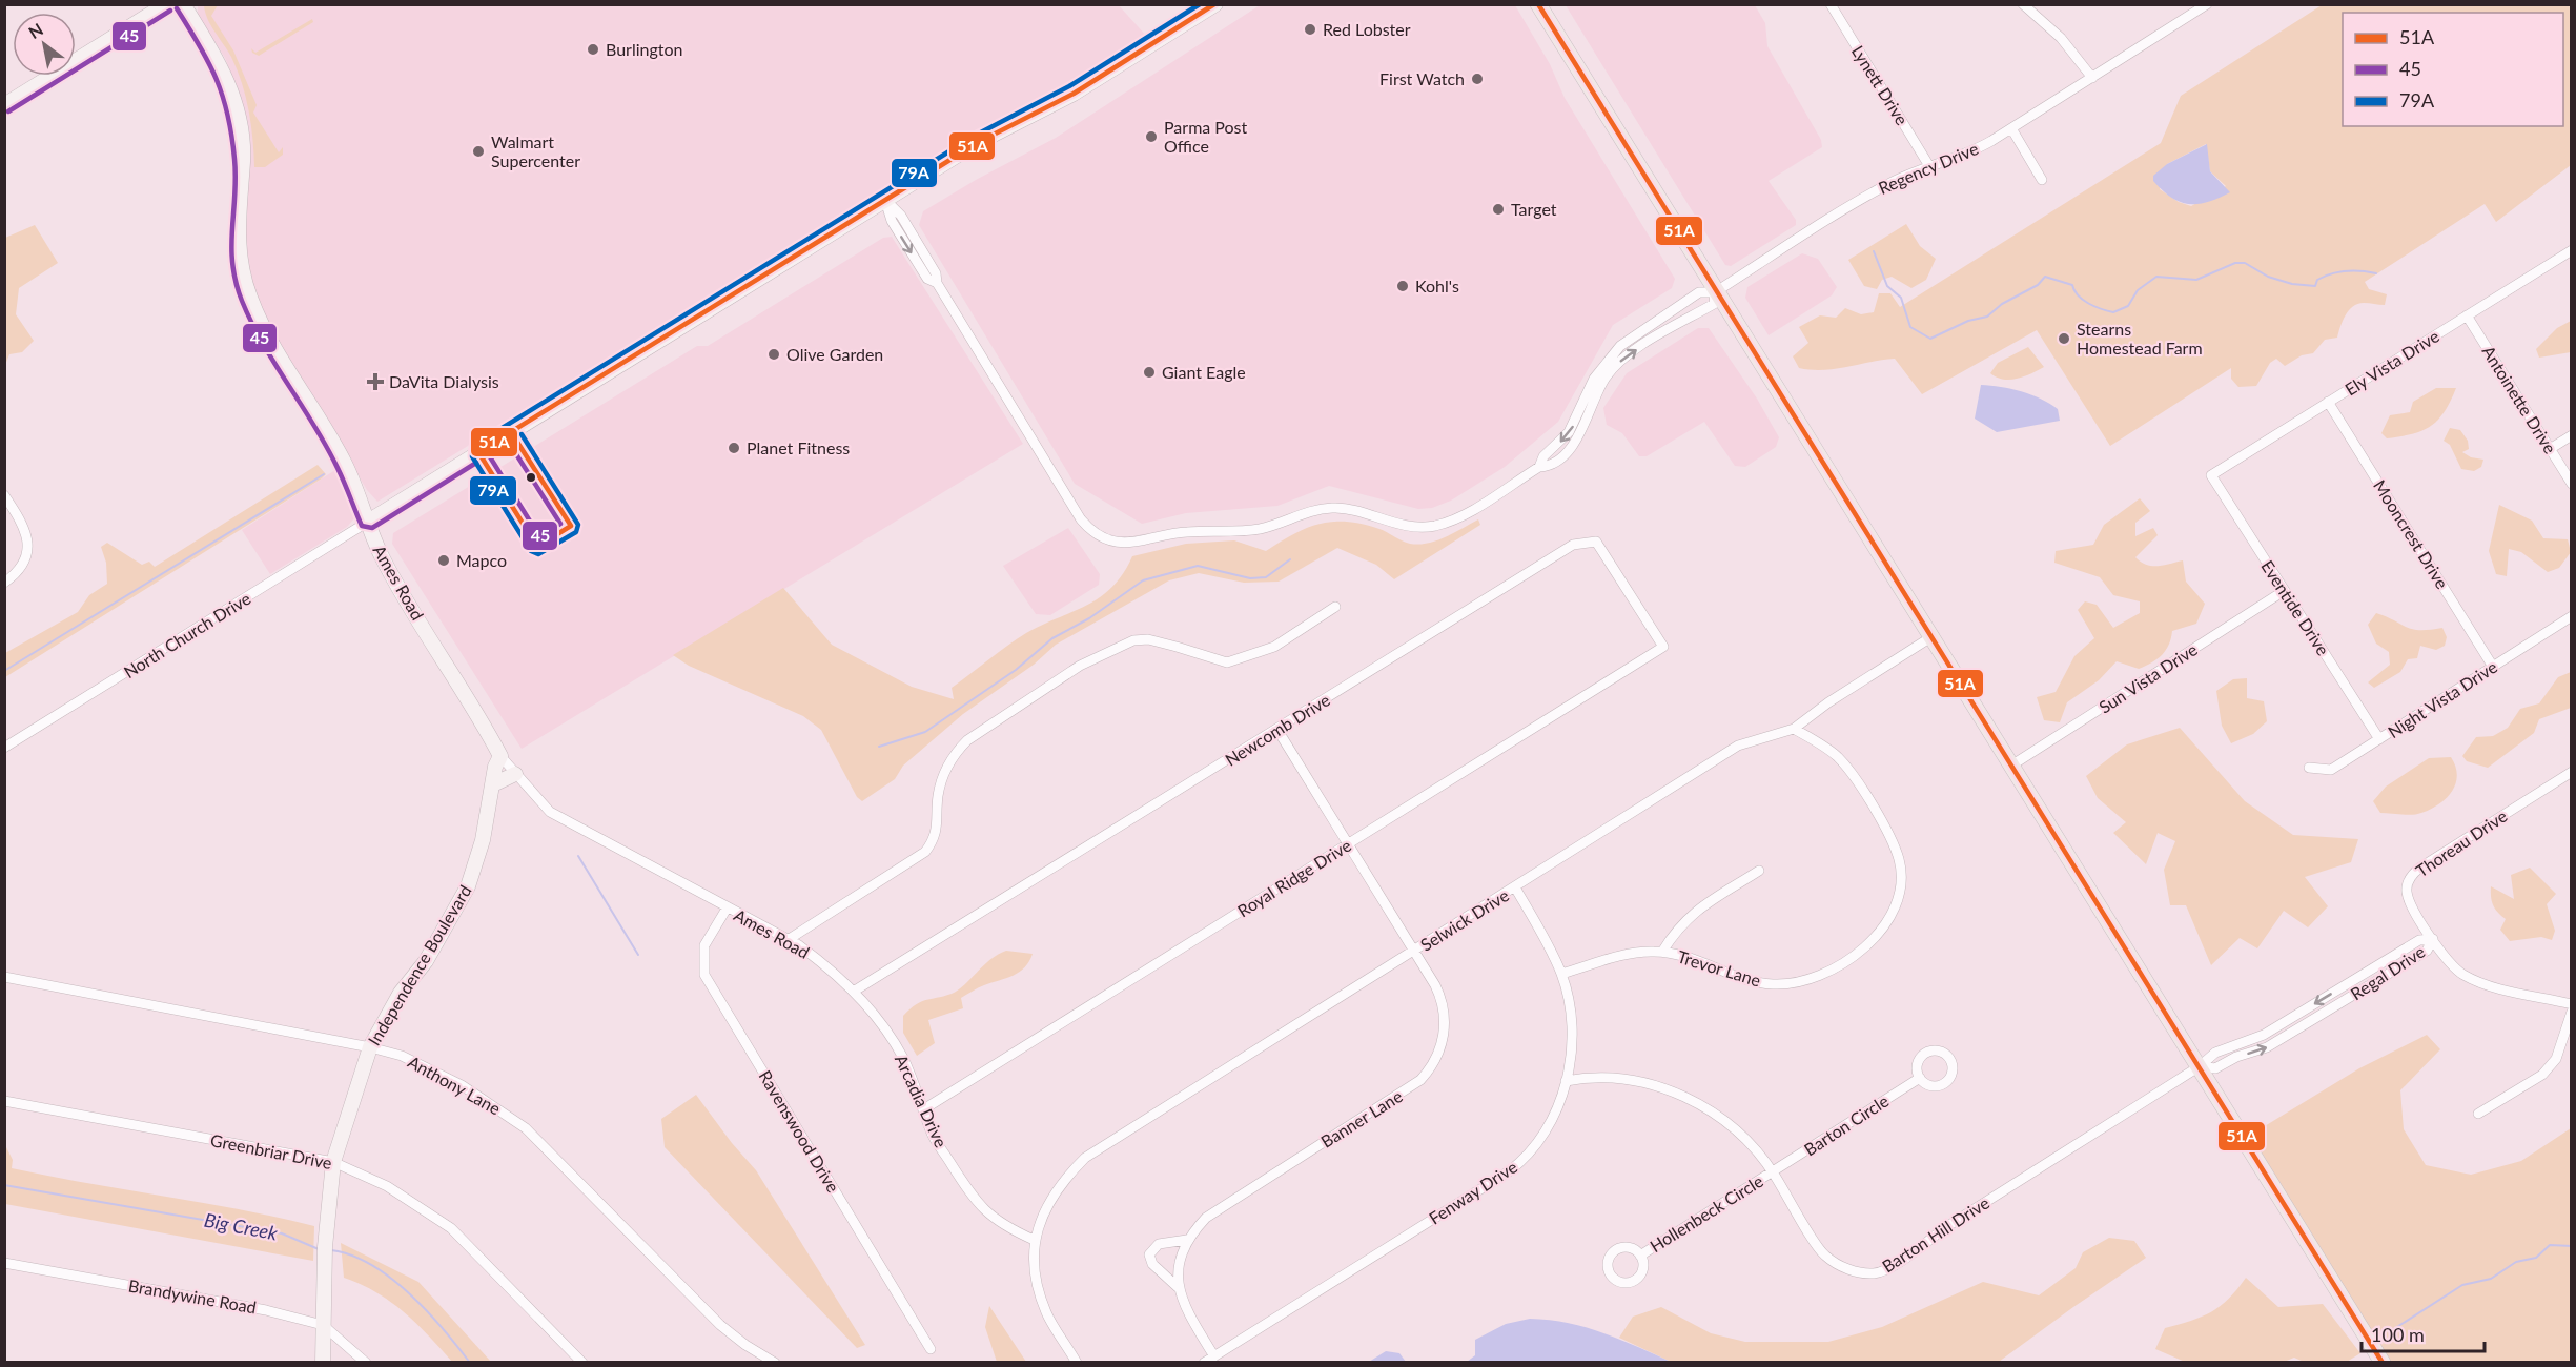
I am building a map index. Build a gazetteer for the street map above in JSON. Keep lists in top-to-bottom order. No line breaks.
{"streets":{"street":["Lynett Drive","Regency Drive","Ely Vista Drive","Antoinette Drive","Mooncrest Drive","Ames Road","Eventide Drive","North Church Drive","Sun Vista Drive","Night Vista Drive","Newcomb Drive","Thoreau Drive","Royal Ridge Drive","Selwick Drive","Independence Boulevard","Trevor Lane","Regal Drive","Anthony Lane","Arcadia Drive","Banner Lane","Barton Circle","Ravenswood Drive","Greenbriar Drive","Fenway Drive","Hollenbeck Circle","Barton Hill Drive","Brandywine Road"]},"crossings":[["Lynett Drive","Regency Drive"],["Ely Vista Drive","Antoinette Drive"],["Ely Vista Drive","Mooncrest Drive"],["Ely Vista Drive","Eventide Drive"],["Mooncrest Drive","Night Vista Drive"],["Ames Road","North Church Drive"],["Ames Road","Newcomb Drive"],["Ames Road","Independence Boulevard"],["Ames Road","Arcadia Drive"],["Ames Road","Ravenswood Drive"],["Eventide Drive","Sun Vista Drive"],["Eventide Drive","Night Vista Drive"],["Newcomb Drive","Royal Ridge Drive"],["Newcomb Drive","Arcadia Drive"],["Newcomb Drive","Banner Lane"],["Thoreau Drive","Regal Drive"],["Royal Ridge Drive","Arcadia Drive"],["Royal Ridge Drive","Banner Lane"],["Selwick Drive","Trevor Lane"],["Selwick Drive","Arcadia Drive"],["Selwick Drive","Banner Lane"],["Selwick Drive","Fenway Drive"],["Independence Boulevard","Anthony Lane"],["Independence Boulevard","Greenbriar Drive"],["Independence Boulevard","Brandywine Road"],["Trevor Lane","Fenway Drive"],["Regal Drive","Barton Hill Drive"],["Barton Circle","Hollenbeck Circle"],["Barton Circle","Barton Hill Drive"],["Fenway Drive","Barton Hill Drive"],["Hollenbeck Circle","Barton Hill Drive"]],"water":["Big Creek"],"places":{"other":["Red Lobster","Burlington","First Watch","Parma Post Office","Walmart Supercenter","Target","Kohl's","Stearns Homestead Farm","Olive Garden","Giant Eagle","Planet Fitness","Mapco"],"health":["DaVita Dialysis"]},"lines":["transit line 51A","transit line 79A","transit line 45"],"legend":["51A","45","79A"],"scale_bar":"100 m","north":"top left"}
